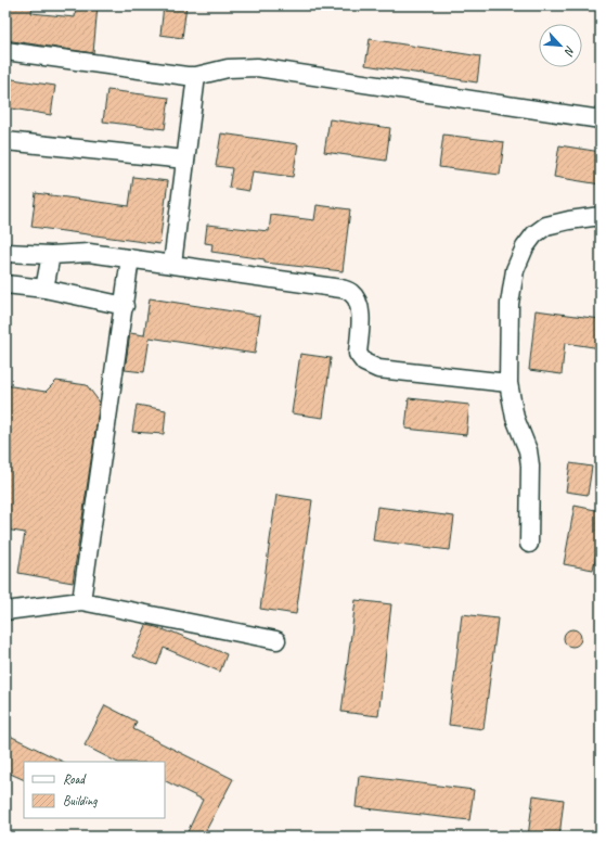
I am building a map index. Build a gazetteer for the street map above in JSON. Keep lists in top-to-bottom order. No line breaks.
{"legend":["Road","Building"],"north":"bottom right"}
